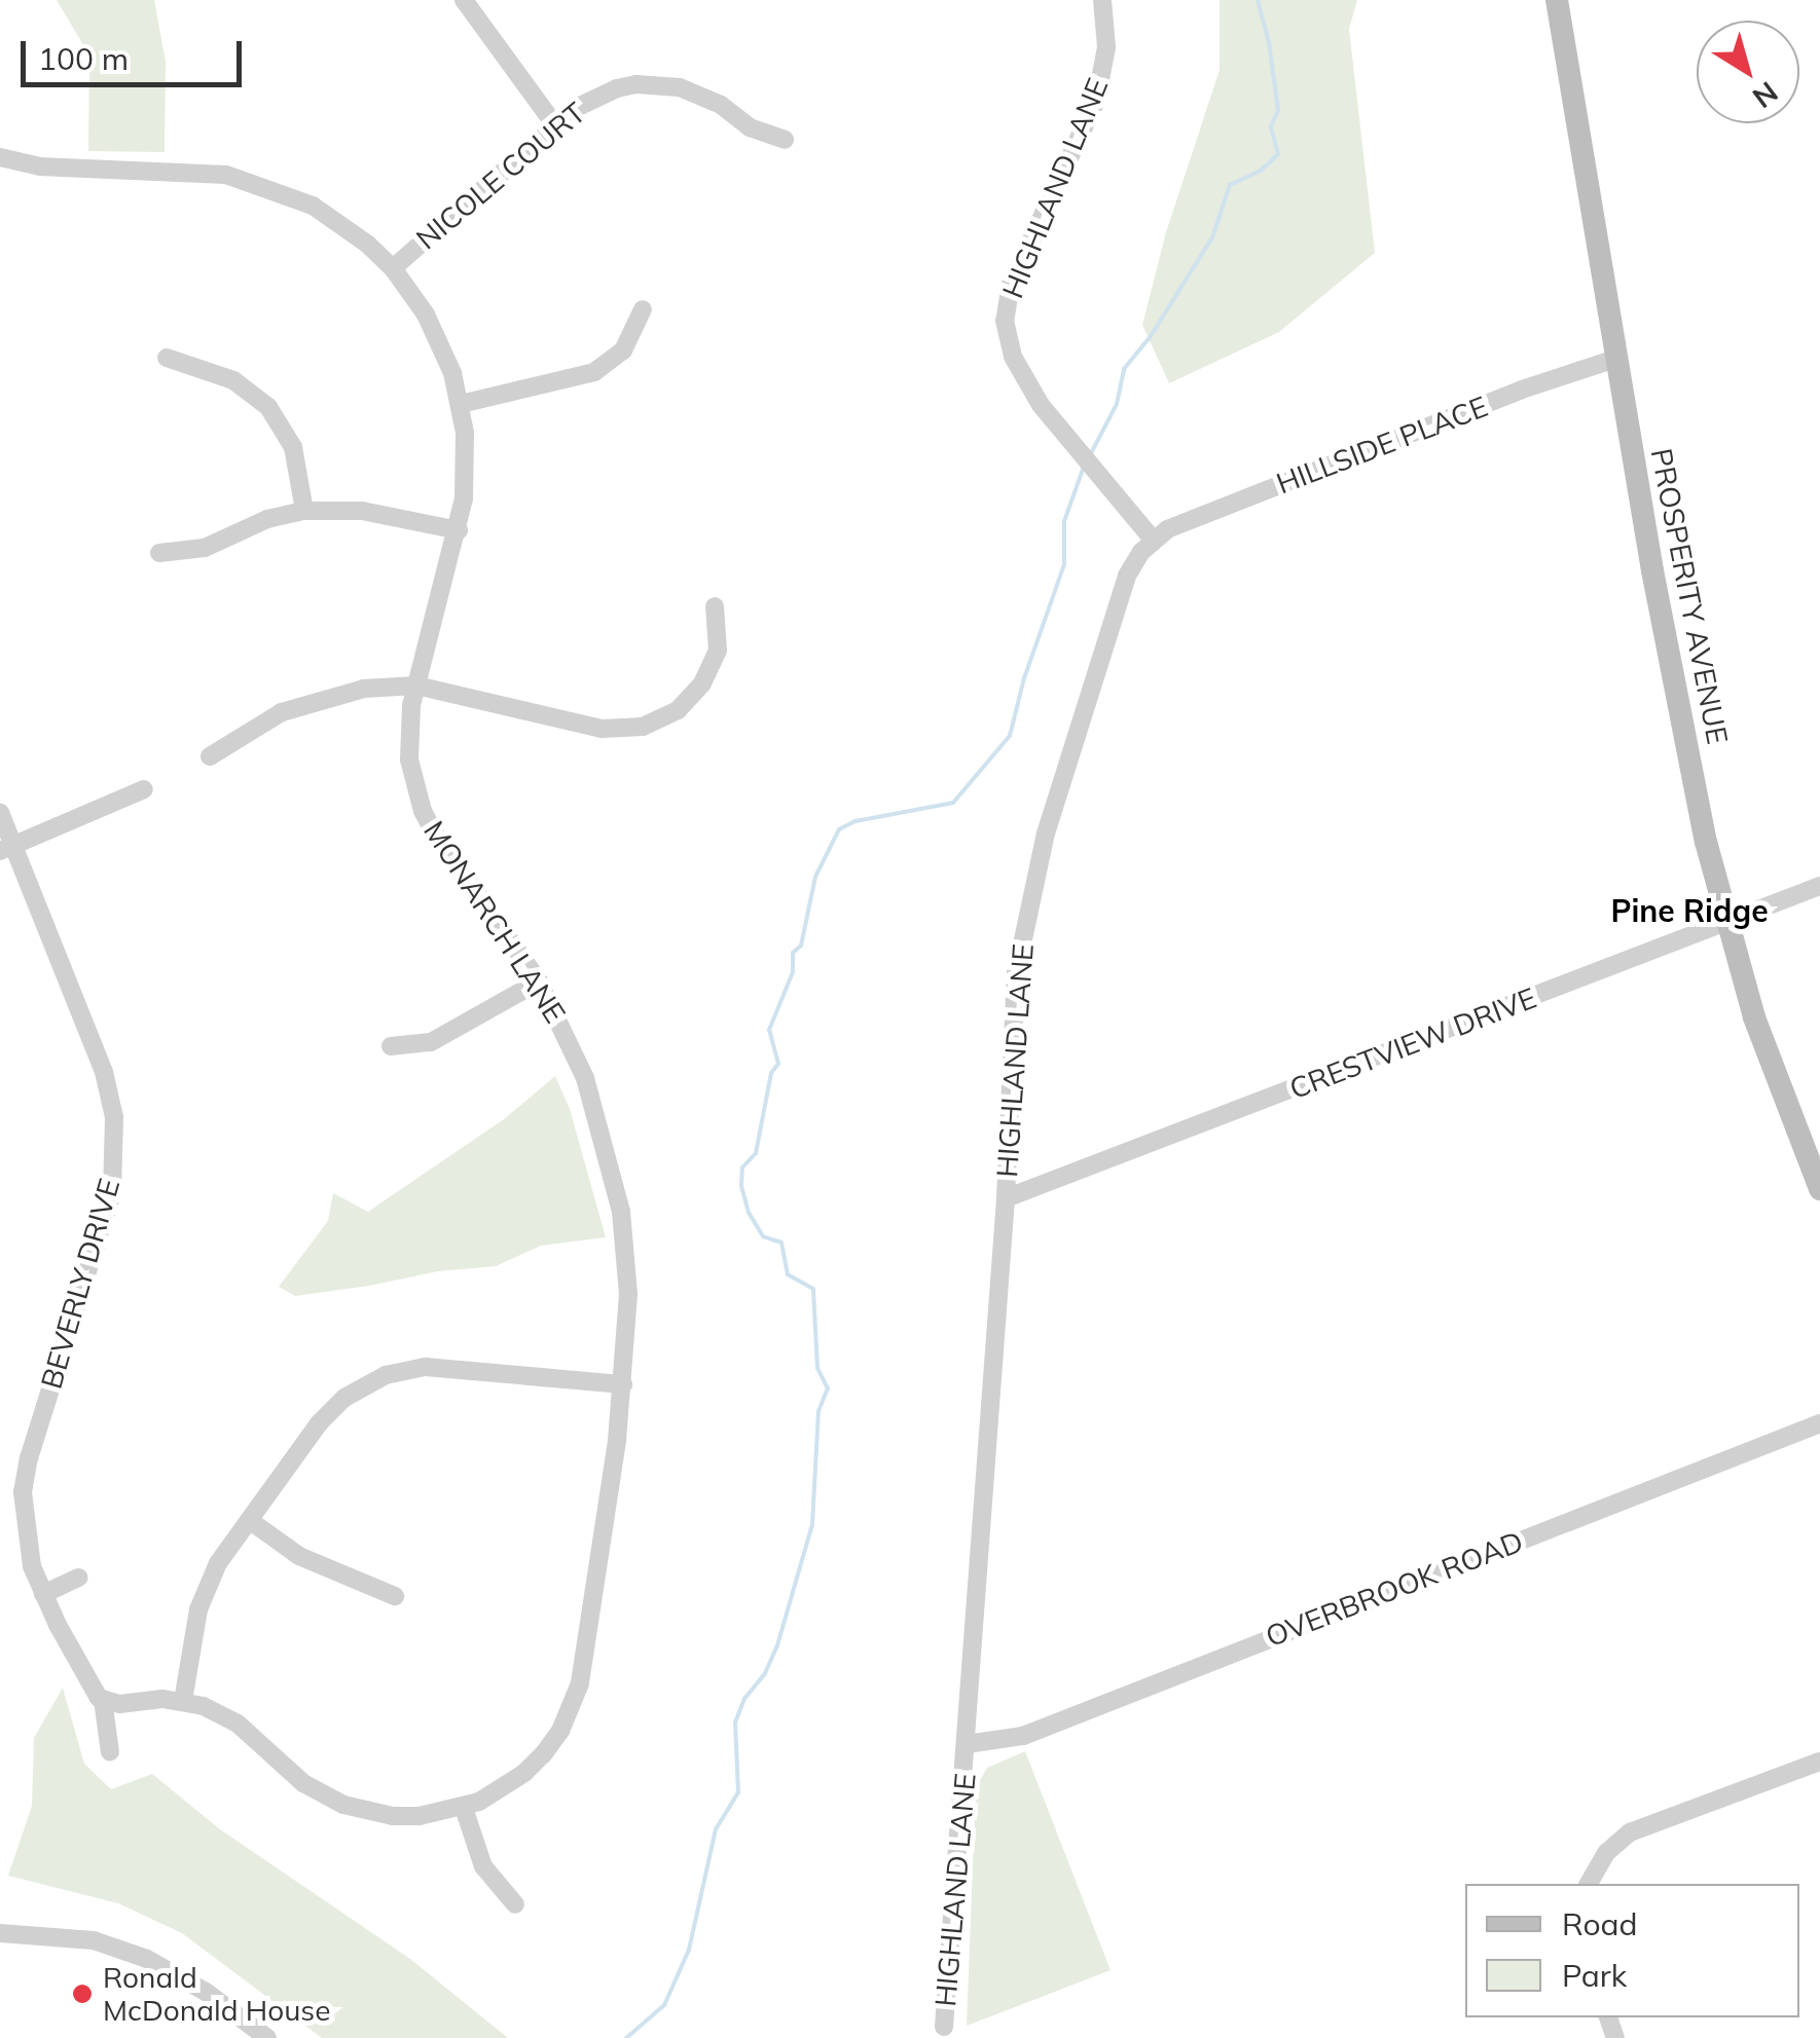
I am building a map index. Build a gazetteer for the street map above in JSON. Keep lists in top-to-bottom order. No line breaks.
{"streets":{"main road":["PROSPERITY AVENUE"],"street":["NICOLE COURT","HIGHLAND LANE","HILLSIDE PLACE","MONARCH LANE","CRESTVIEW DRIVE","BEVERLY DRIVE","OVERBROOK ROAD"]},"crossings":[["NICOLE COURT","MONARCH LANE"],["HIGHLAND LANE","HILLSIDE PLACE"],["HIGHLAND LANE","CRESTVIEW DRIVE"],["HIGHLAND LANE","OVERBROOK ROAD"],["HILLSIDE PLACE","PROSPERITY AVENUE"],["PROSPERITY AVENUE","CRESTVIEW DRIVE"],["MONARCH LANE","BEVERLY DRIVE"]],"districts":["Pine Ridge"],"places":["Ronald McDonald House"],"legend":["Road","Park"],"scale_bar":"100 m","north":"bottom right"}
